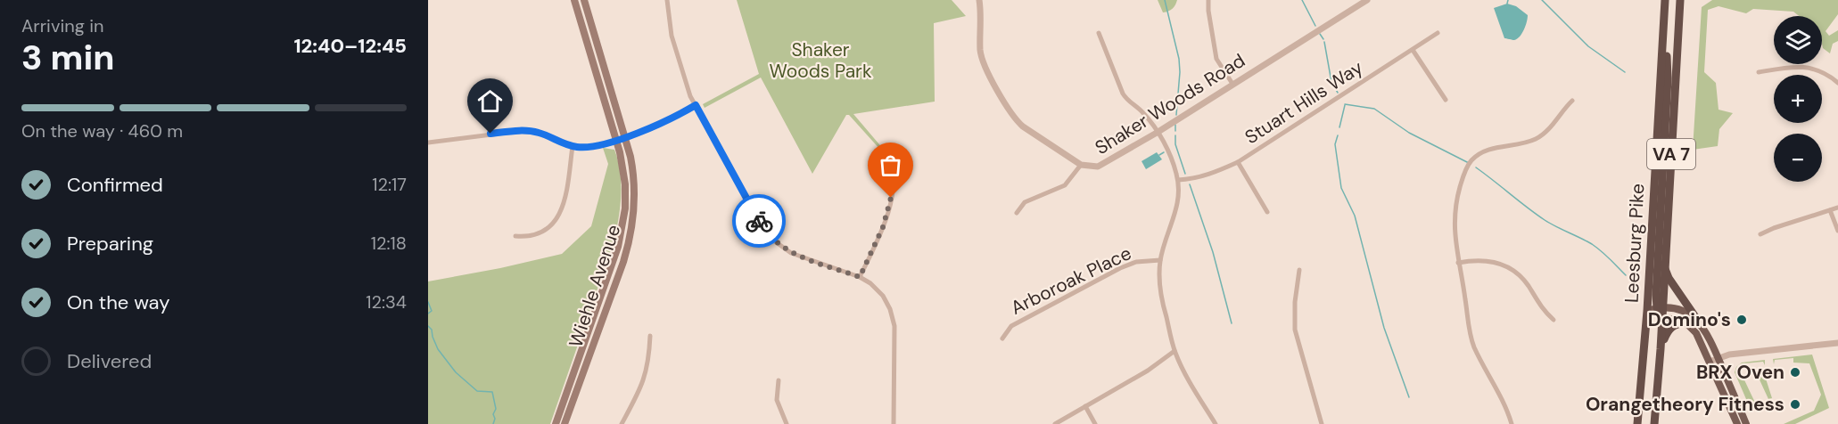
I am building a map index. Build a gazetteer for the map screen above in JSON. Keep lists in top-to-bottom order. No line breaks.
{"streets":{"highway":["VA 7","Leesburg Pike"],"main road":["Wiehle Avenue"],"street":["Stuart Hills Way","Shaker Woods Road","Arboroak Place"]},"parks":["Shaker Woods Park"],"places":["Domino's","BRX Oven","Orangetheory Fitness"],"page":{"heading":["3 min","Arriving in","12:40–12:45"],"map_buttons":["+","−"],"bar":"On the way · 460 m","list":[["Confirmed","12:17"],["Preparing","12:18"],["On the way","12:34"],"Delivered"]}}
